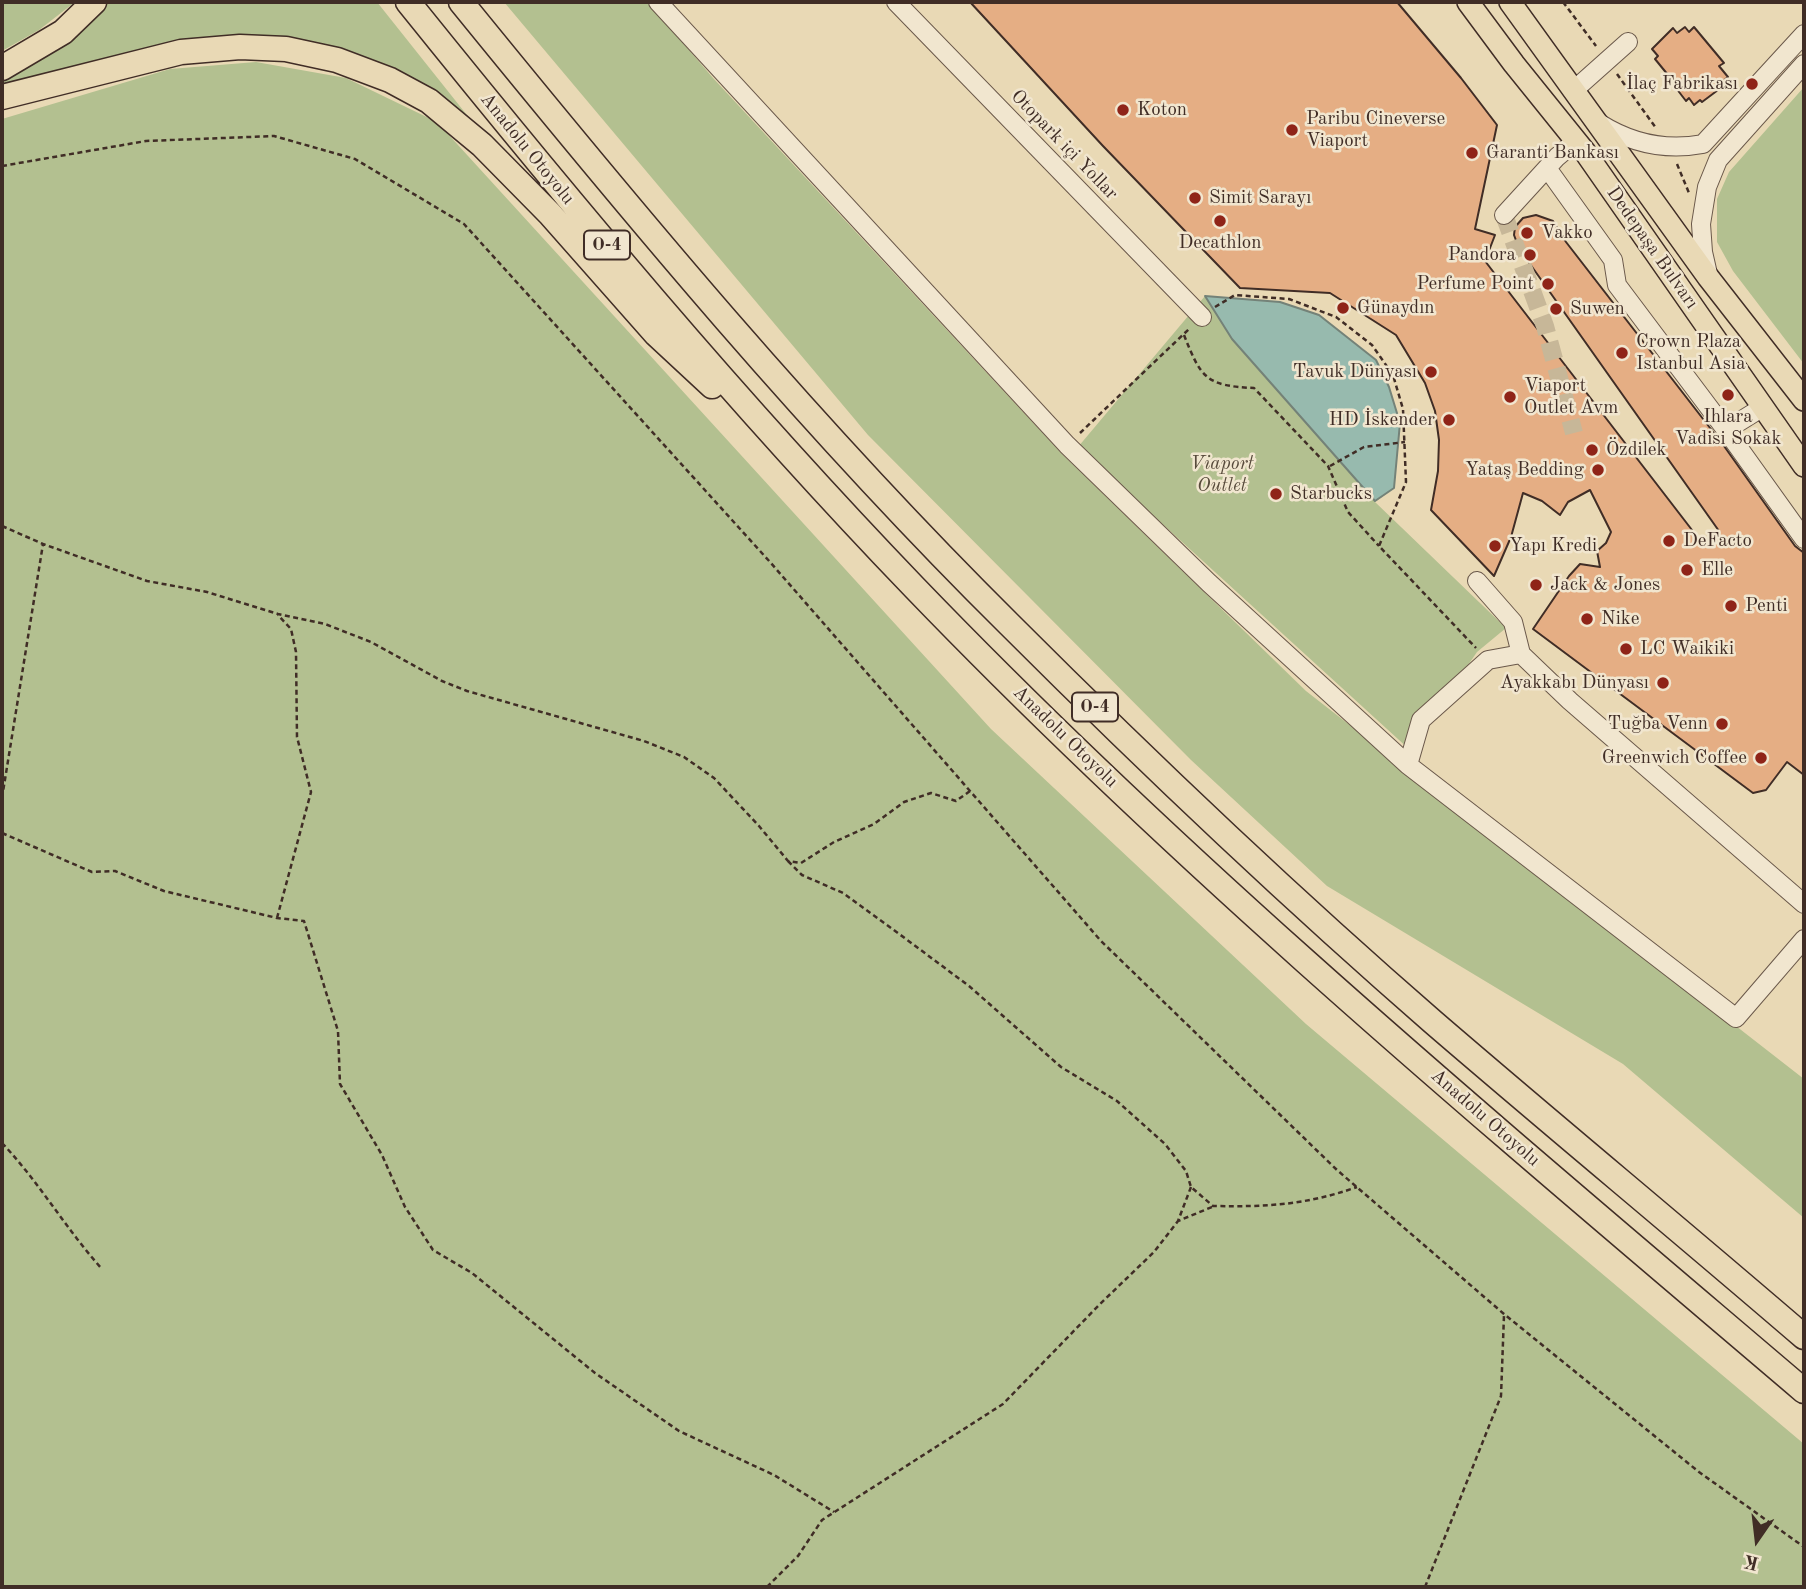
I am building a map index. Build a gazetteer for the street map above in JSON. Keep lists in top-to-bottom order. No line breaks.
{"streets":{"highway":["Anadolu Otoyolu","O-4"],"main road":["Dedepaşa Bulvarı"],"street":["Otopark içi Yollar"]},"parks":["Viaport Outlet"],"places":["İlaç Fabrikası","Koton","Paribu Cineverse Viaport","Garanti Bankası","Simit Sarayı","Decathlon","Vakko","Pandora","Perfume Point","Günaydın","Suwen","Crown Plaza Istanbul Asia","Tavuk Dünyası","Ihlara Vadisi Sokak","Viaport Outlet Avm","HD İskender","Özdilek","Yataş Bedding","Starbucks","DeFacto","Yapı Kredi","Elle","Jack & Jones","Penti","Nike","LC Waikiki","Ayakkabı Dünyası","Tuğba Venn","Greenwich Coffee"],"north":"bottom"}
